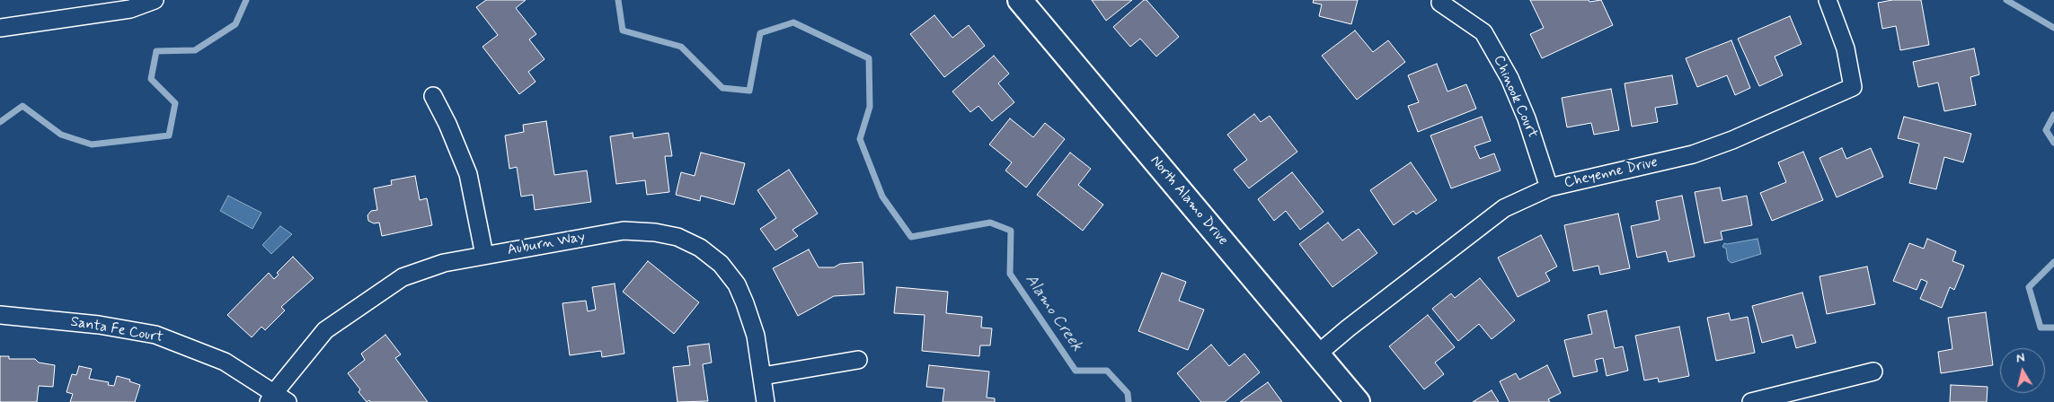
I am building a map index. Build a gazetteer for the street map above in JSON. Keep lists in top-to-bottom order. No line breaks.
{"streets":{"street":["Chinook Court","Cheyenne Drive","North Alamo Drive","Auburn Way","Santa Fe Court"]},"crossings":[["Chinook Court","Cheyenne Drive"],["Cheyenne Drive","North Alamo Drive"],["Auburn Way","Santa Fe Court"]],"water":["Alamo Creek"],"north":"top"}
